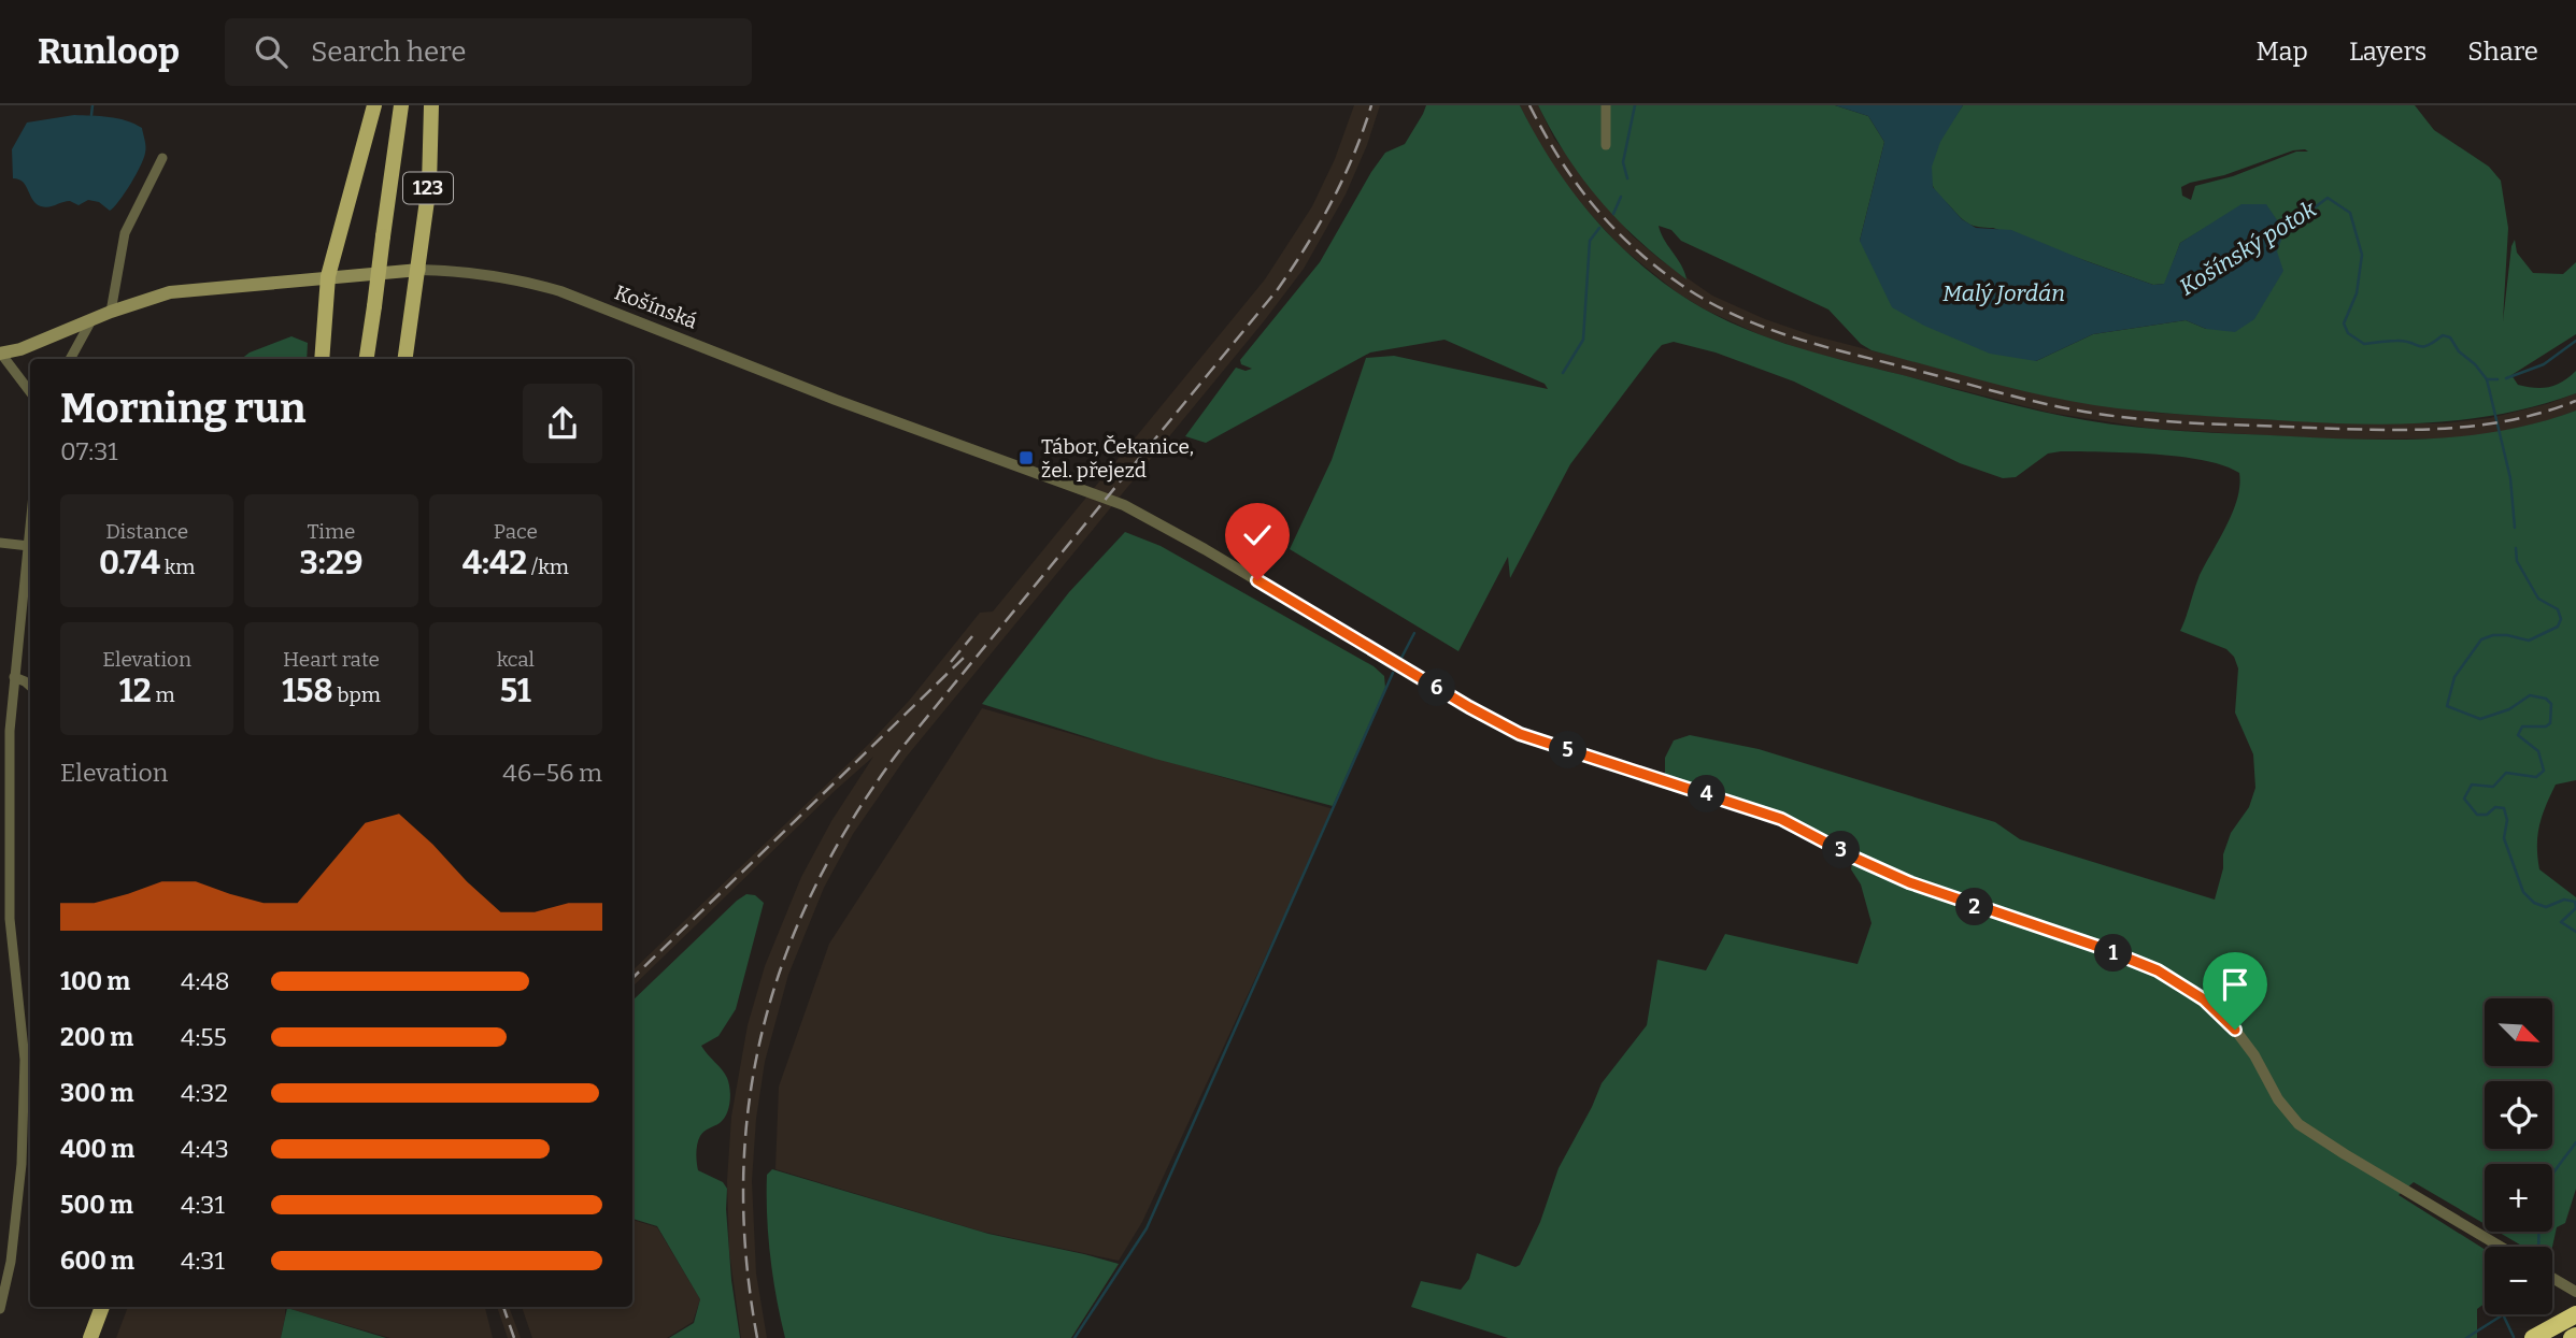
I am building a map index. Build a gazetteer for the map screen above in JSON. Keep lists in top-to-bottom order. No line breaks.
{"streets":{"main road":["123","Košínská"]},"crossings":[["123","Košínská"]],"water":["Košínský potok","Malý Jordán"],"places":{"transit":["Tábor, Čekanice, žel. přejezd"]},"north":"bottom right","page":{"header":"Runloop","search":"Search here","nav":["Map","Layers","Share"],"heading":["Morning run","07:31"],"stats":[["Distance","0.74 km"],["Time","3:29"],["Pace","4:42 /km"],["Elevation","12 m"],["Heart rate","158 bpm"],["kcal","51"]],"pins":["6","5","4","3","2","1"],"chart":["Elevation","46–56 m"],"list":[{"name":"100 m","note":"4:48"},{"name":"200 m","note":"4:55"},{"name":"300 m","note":"4:32"},{"name":"400 m","note":"4:43"},{"name":"500 m","note":"4:31"},{"name":"600 m","note":"4:31"}],"map_buttons":["+","−"]}}
